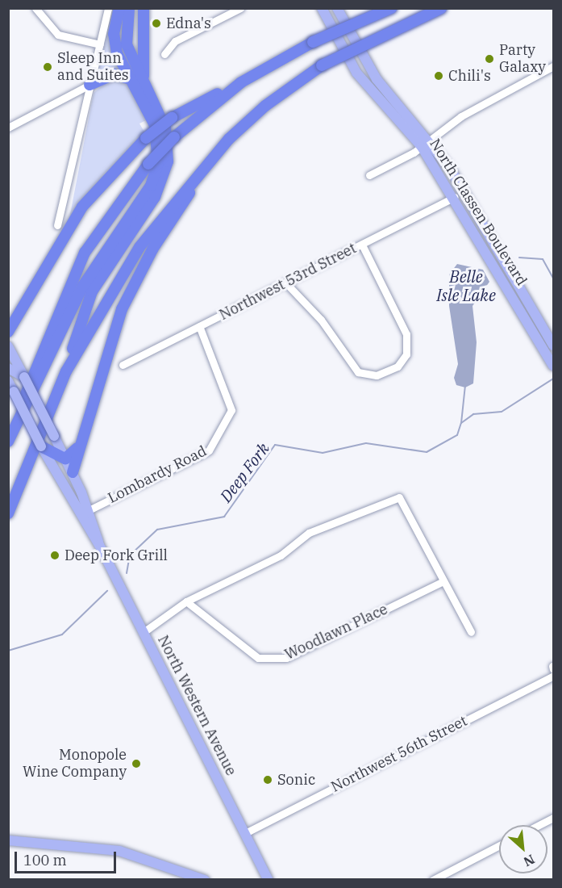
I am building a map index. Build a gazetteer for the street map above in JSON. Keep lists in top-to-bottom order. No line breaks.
{"streets":{"main road":["North Classen Boulevard","North Western Avenue"],"street":["Northwest 53rd Street","Lombardy Road","Woodlawn Place","Northwest 56th Street"]},"crossings":[["North Classen Boulevard","Northwest 53rd Street"],["Northwest 53rd Street","Lombardy Road"],["Lombardy Road","North Western Avenue"],["North Western Avenue","Northwest 56th Street"]],"water":["Belle Isle Lake","Deep Fork"],"places":["Edna's","Party Galaxy","Sleep Inn and Suites","Chili's","Deep Fork Grill","Monopole Wine Company","Sonic"],"scale_bar":"100 m","north":"bottom right"}
